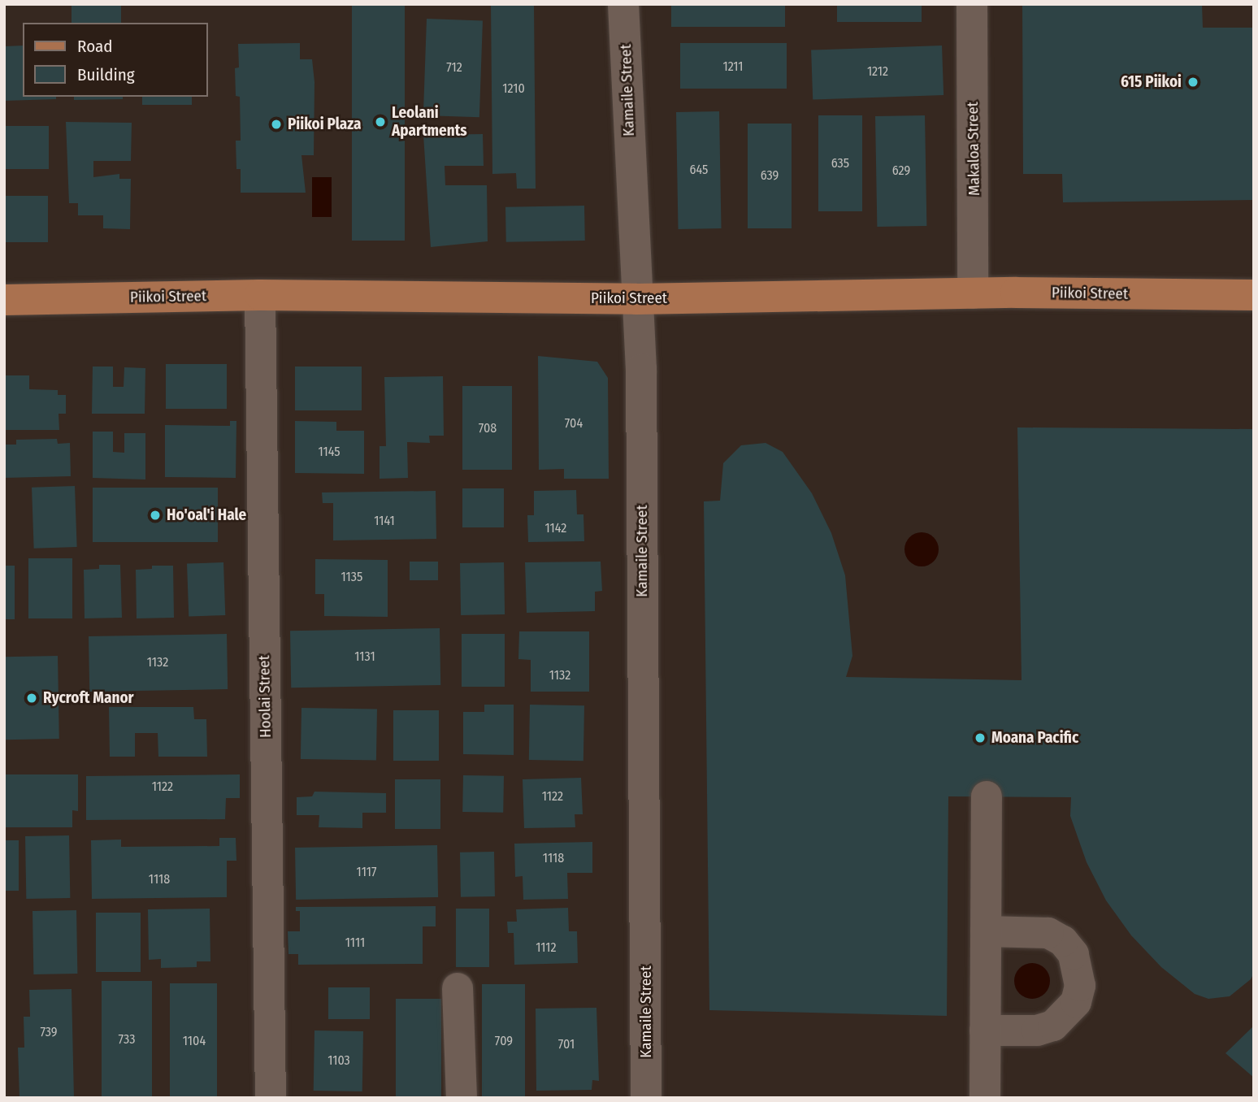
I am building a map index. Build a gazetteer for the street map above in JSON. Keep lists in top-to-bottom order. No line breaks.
{"streets":{"main road":["Piikoi Street"],"street":["Kamaile Street","Makaloa Street","Hoolai Street"]},"crossings":[["Kamaile Street","Piikoi Street"],["Makaloa Street","Piikoi Street"],["Piikoi Street","Hoolai Street"]],"places":["615 Piikoi","Leolani Apartments","Piikoi Plaza","Ho'oal'i Hale","Rycroft Manor","Moana Pacific"],"house_numbers":["1211","712","1212","1210","635","645","629","639","704","708","1145","1141","1142","1135","1131","1132","1132","1122","1122","1118","1117","1118","1111","1112","739","733","1104","709","701","1103"],"legend":["Road","Building"]}
